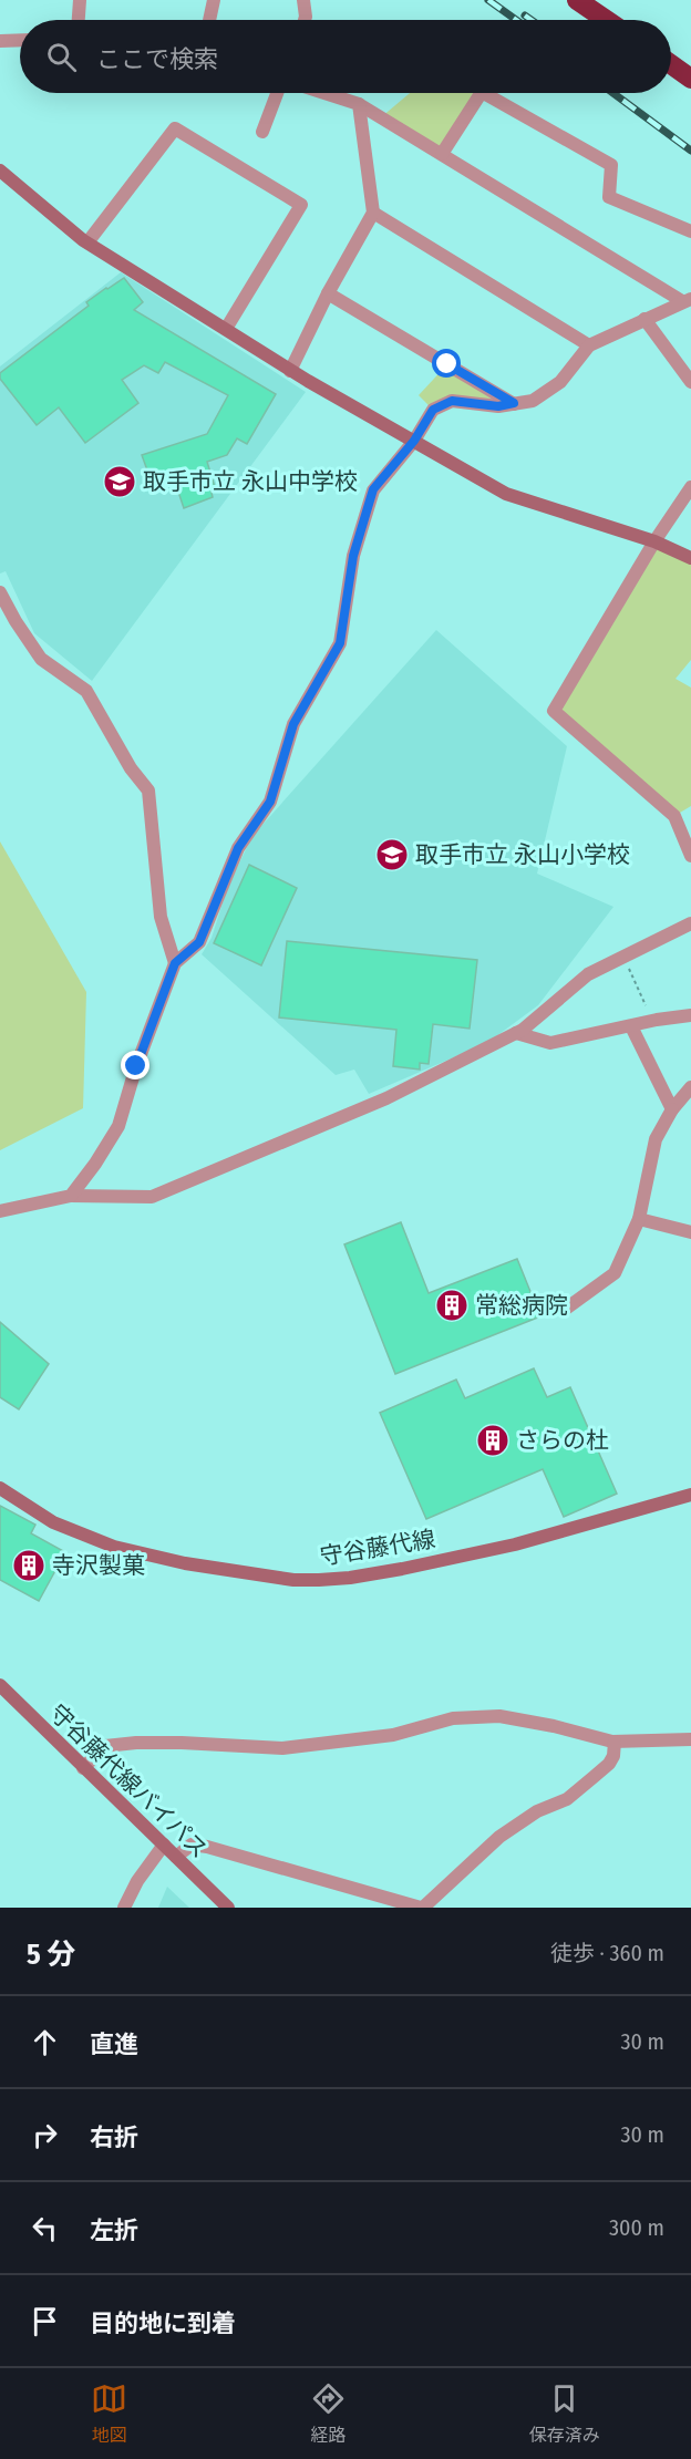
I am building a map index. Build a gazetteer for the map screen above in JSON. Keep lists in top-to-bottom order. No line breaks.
{"streets":{"main road":["守谷藤代線","守谷藤代線バイパス"]},"places":{"school or university":["取手市立 永山中学校","取手市立 永山小学校"],"building":["常総病院","さらの杜","寺沢製菓"]},"page":{"search":"ここで検索","heading":["5 分","徒歩 · 360 m"],"list":[["直進","30 m"],["右折","30 m"],["左折","300 m"],"目的地に到着"],"nav":["地図","経路","保存済み"]}}
